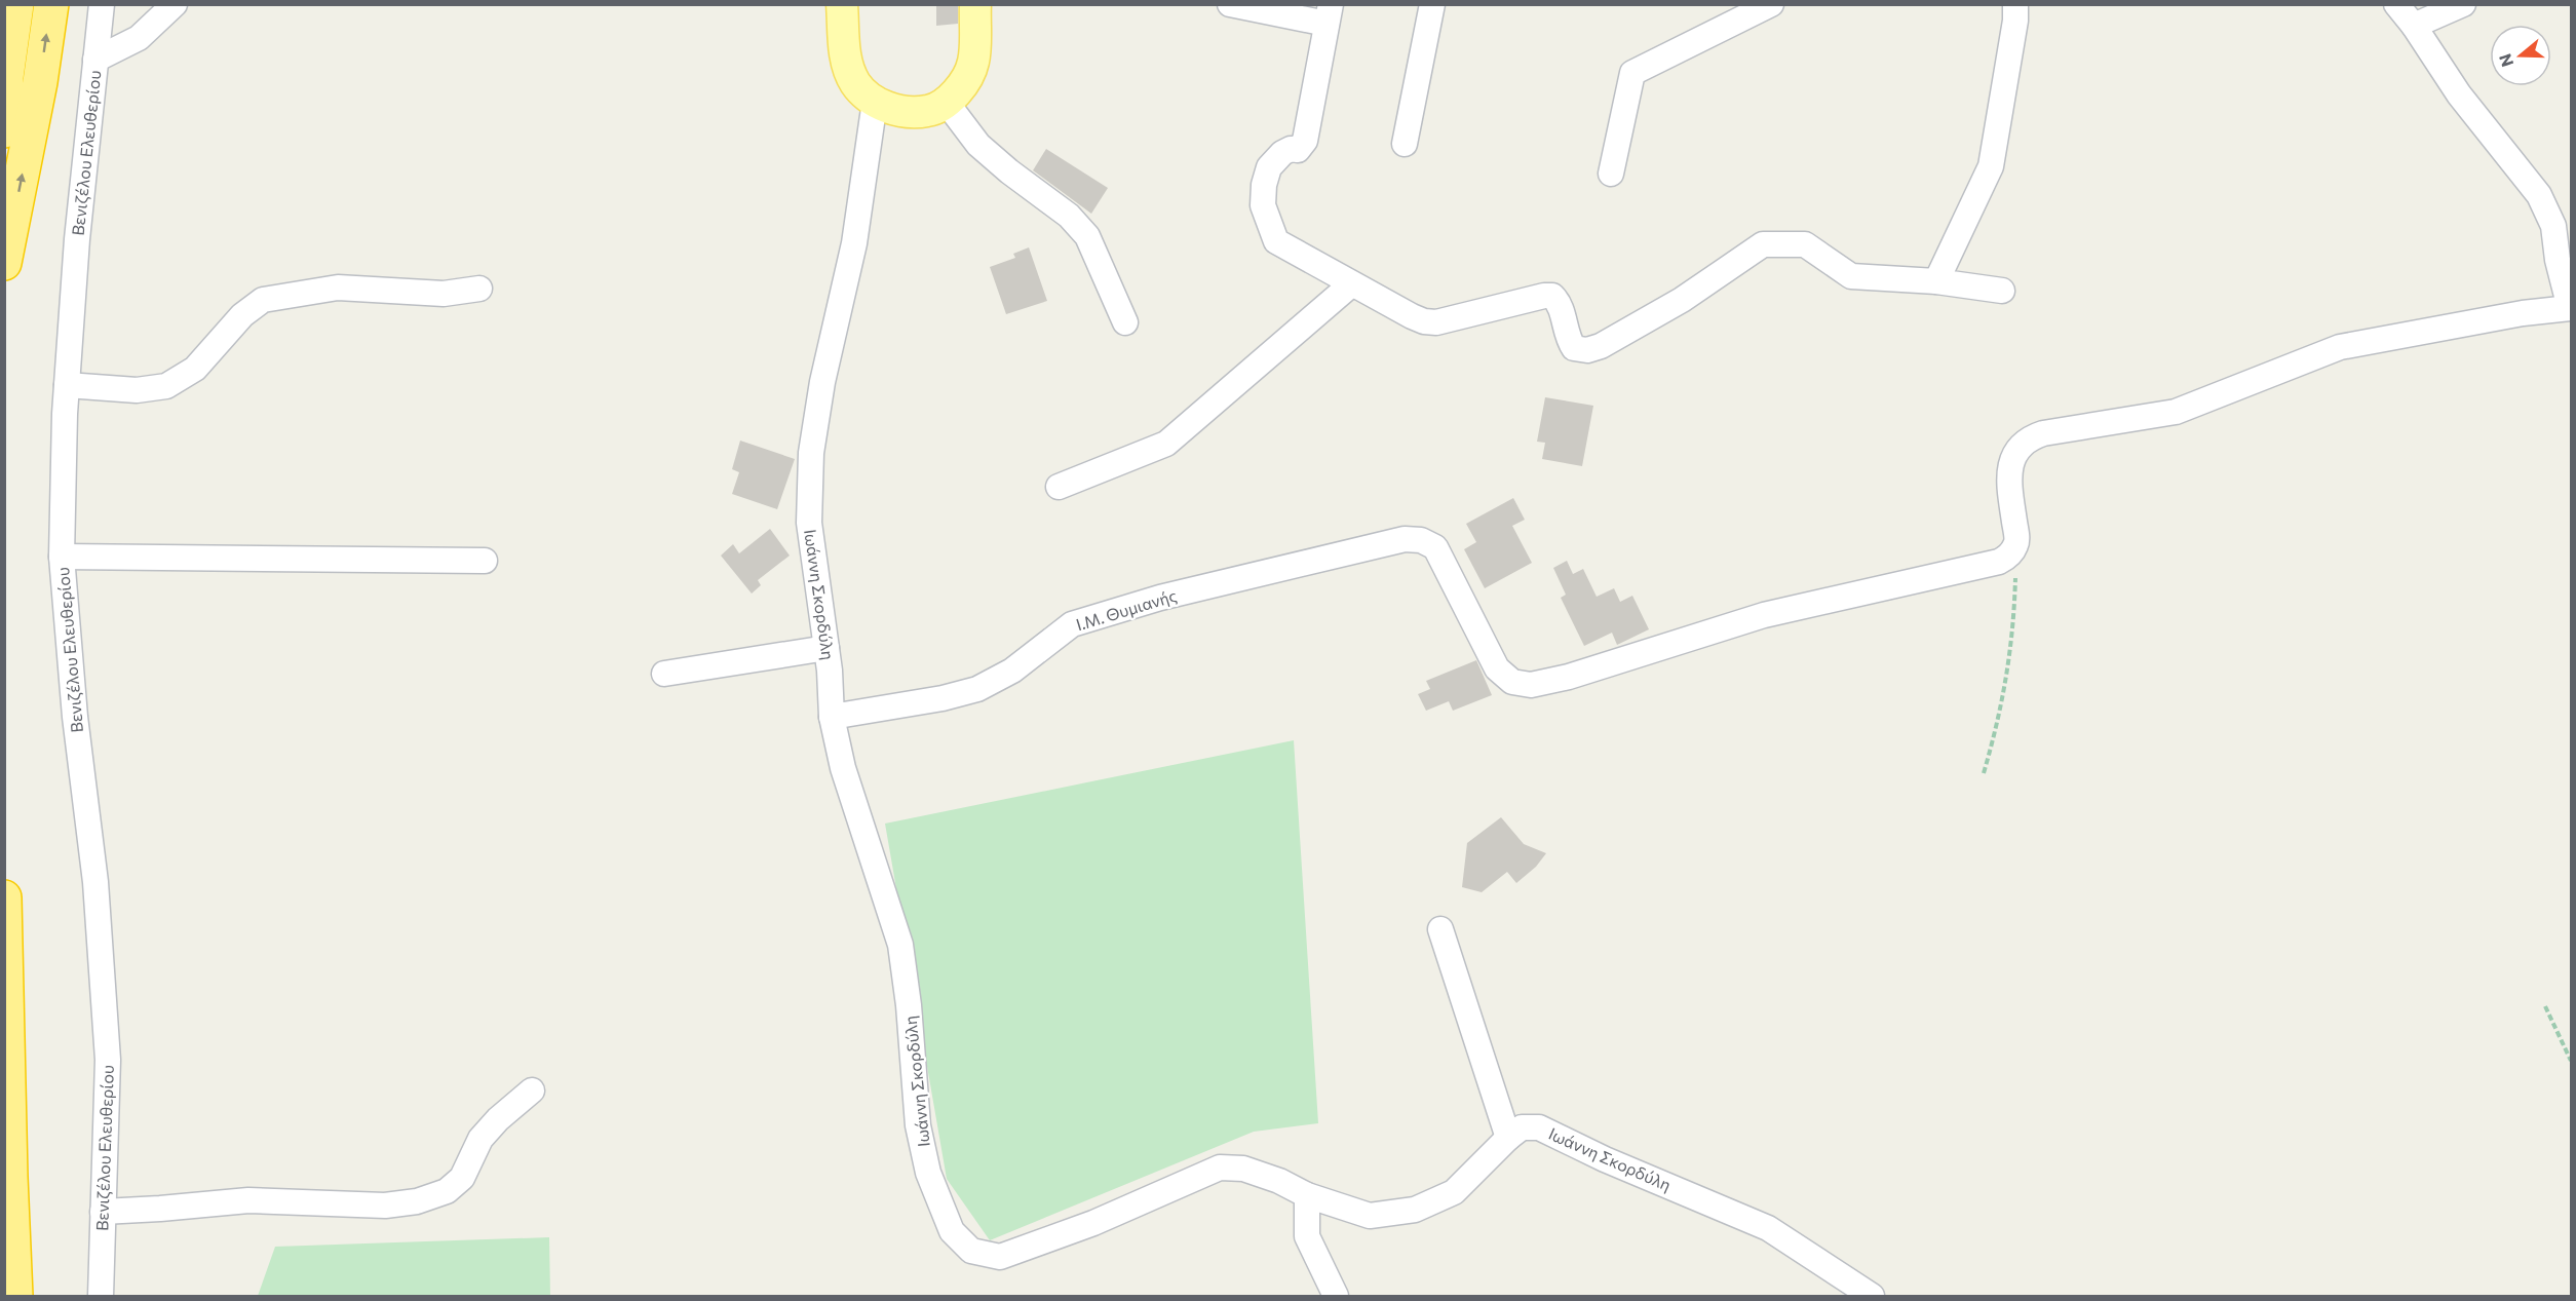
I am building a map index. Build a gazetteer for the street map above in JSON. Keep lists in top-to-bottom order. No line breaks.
{"streets":{"street":["Βενιζέλου Ελευθερίου","Ιωάννη Σκορδύλη","Ι.Μ. Θυμιανής"]},"crossings":[["Ιωάννη Σκορδύλη","Ι.Μ. Θυμιανής"]],"north":"left"}
